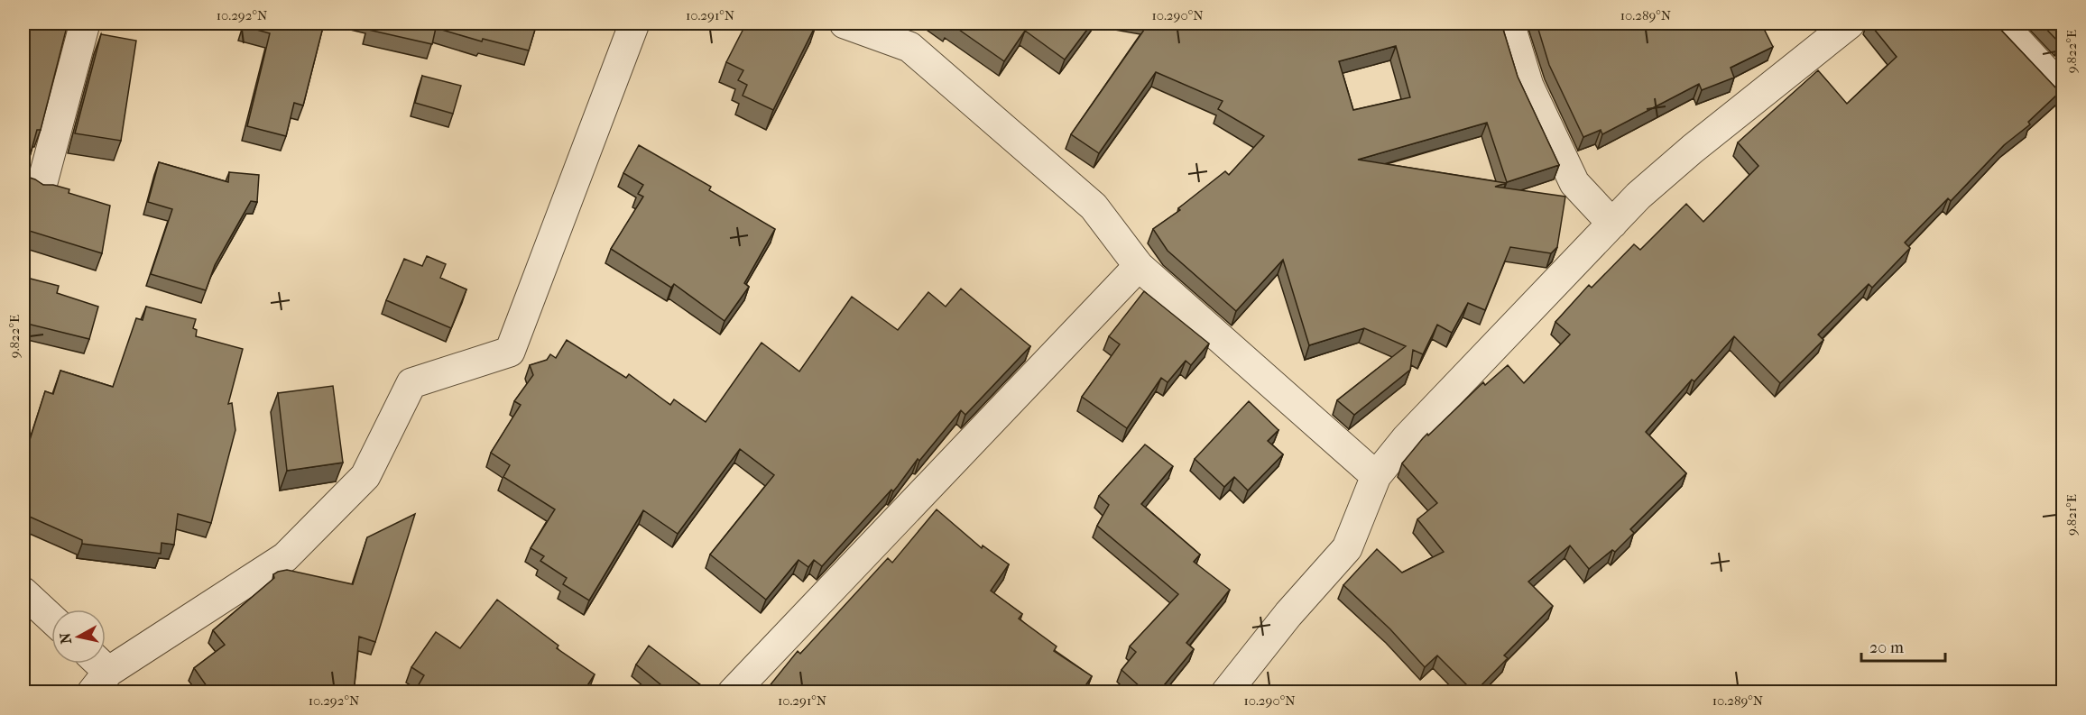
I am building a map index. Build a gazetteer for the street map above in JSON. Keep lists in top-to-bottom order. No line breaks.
{"scale_bar":"20 m","north":"left","coordinates":["10.292°N","10.291°N","10.290°N","10.289°N","9.822°E","9.821°E"]}
